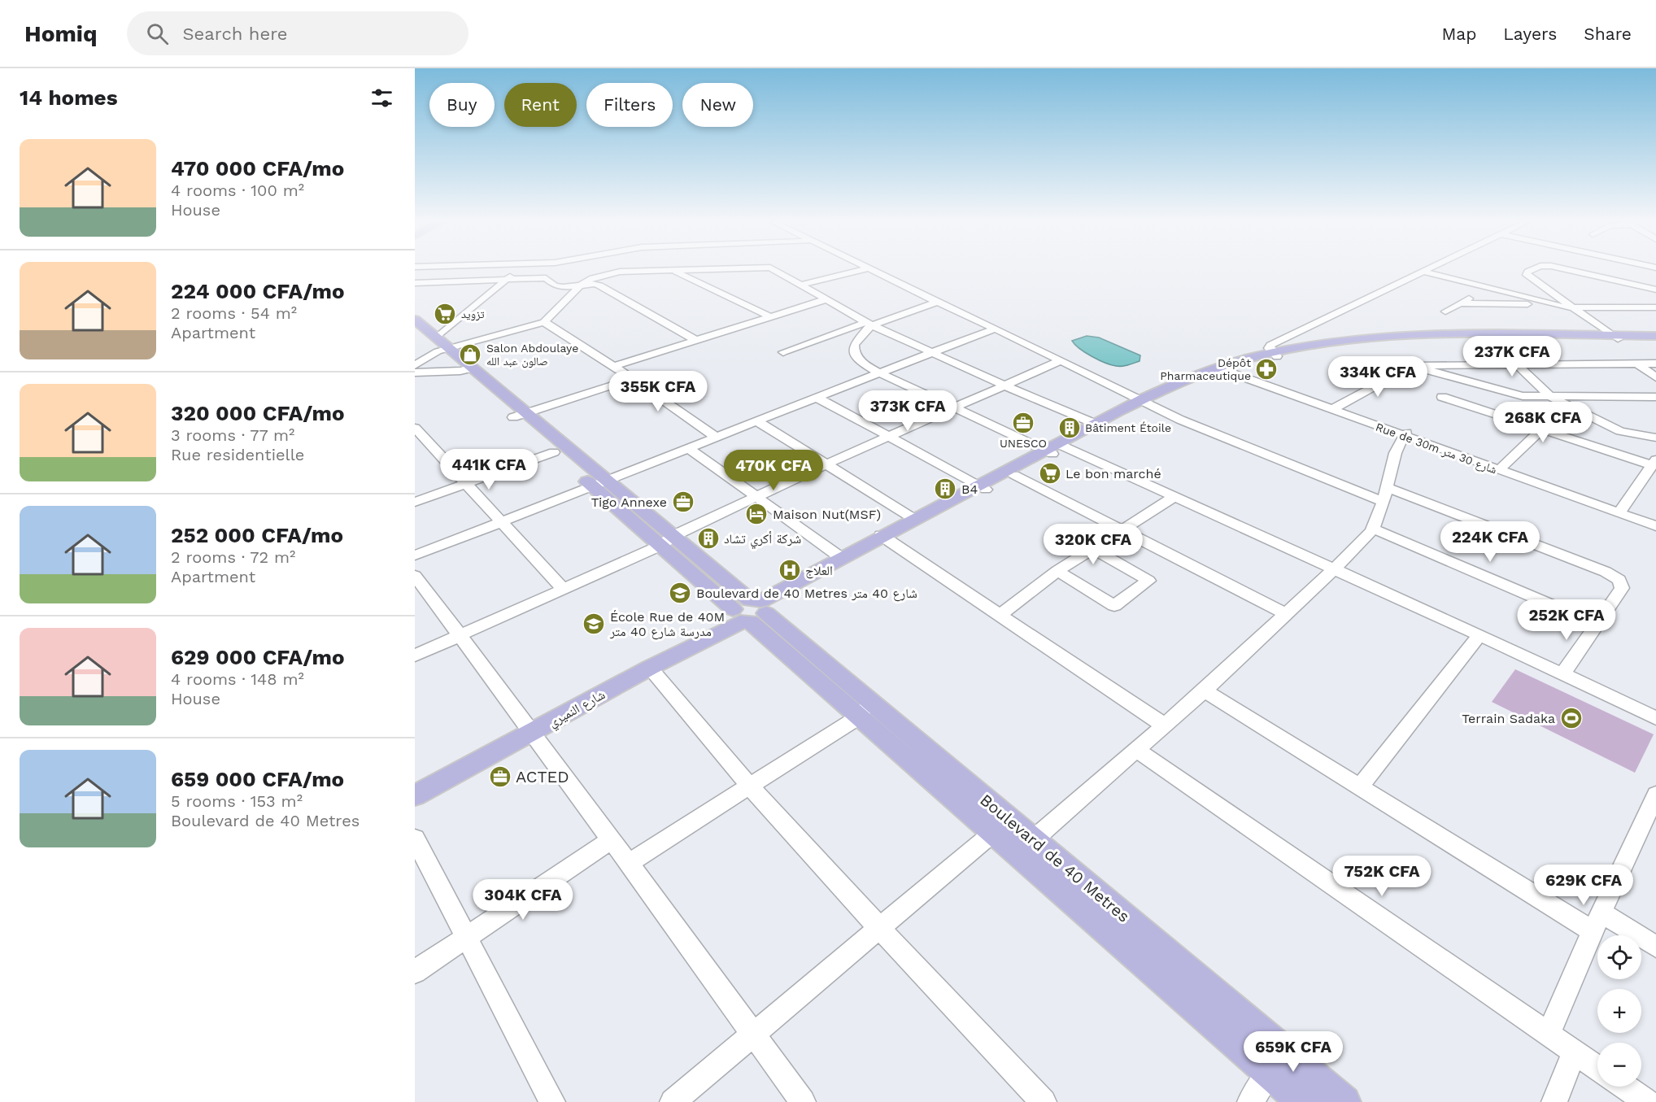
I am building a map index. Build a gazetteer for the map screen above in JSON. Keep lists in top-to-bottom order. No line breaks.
{"streets":{"main road":["شارع النميري","Boulevard de 40 Metres"],"street":["Rue de 30m شارع 30 متر"]},"crossings":[["شارع النميري","Boulevard de 40 Metres"]],"places":{"supermarket":["تزويد","Le bon marché"],"shop":["Salon Abdoulaye صالون عبد الله"],"pharmacy":["Dépôt Pharmaceutique"],"office":["UNESCO","Tigo Annexe","ACTED"],"building":["Bâtiment Étoile","B4","شركة أكري تشاد"],"hotel":["Maison Nut(MSF)"],"hospital":["العلاج"],"school or university":["Boulevard de 40 Metres شارع 40 متر","École Rue de 40M مدرسة شارع 40 متر"],"sports":["Terrain Sadaka"]},"page":{"header":"Homiq","search":"Search here","nav":["Map","Layers","Share"],"heading":"14 homes","chip":["Buy","Rent","Filters","New"],"list":[{"name":"470 000 CFA/mo","note":"4 rooms · 100 m² · House"},{"name":"224 000 CFA/mo","note":"2 rooms · 54 m² · Apartment"},{"name":"320 000 CFA/mo","note":"3 rooms · 77 m² · Rue residentielle"},{"name":"252 000 CFA/mo","note":"2 rooms · 72 m² · Apartment"},{"name":"629 000 CFA/mo","note":"4 rooms · 148 m² · House"},{"name":"659 000 CFA/mo","note":"5 rooms · 153 m² · Boulevard de 40 Metres"}],"price":["237K CFA","334K CFA","355K CFA","373K CFA","268K CFA","441K CFA","470K CFA","224K CFA","320K CFA","252K CFA","752K CFA","629K CFA","304K CFA","659K CFA"],"map_buttons":["+","−"]}}
